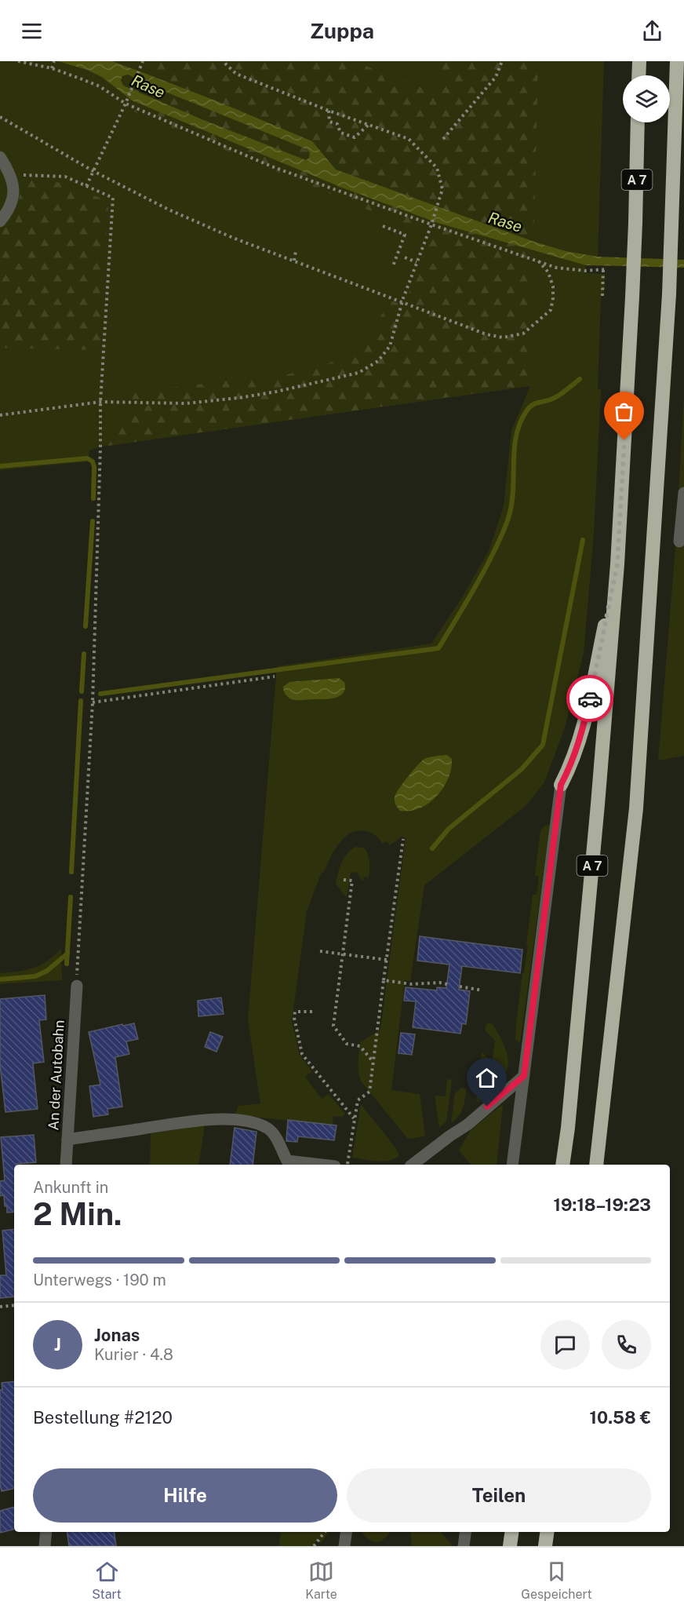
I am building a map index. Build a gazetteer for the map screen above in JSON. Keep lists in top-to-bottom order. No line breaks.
{"streets":{"highway":["A 7"],"street":["An der Autobahn"]},"water":["Rase"],"page":{"header":"Zuppa","heading":["2 Min.","Ankunft in","19:18–19:23"],"panel":["Jonas","Kurier · 4.8","Bestellung #2120","10.58 €"],"bar":"Unterwegs · 190 m","round":"J","buttons":["Hilfe","Teilen"],"tabs":["Start","Karte","Gespeichert"]}}
